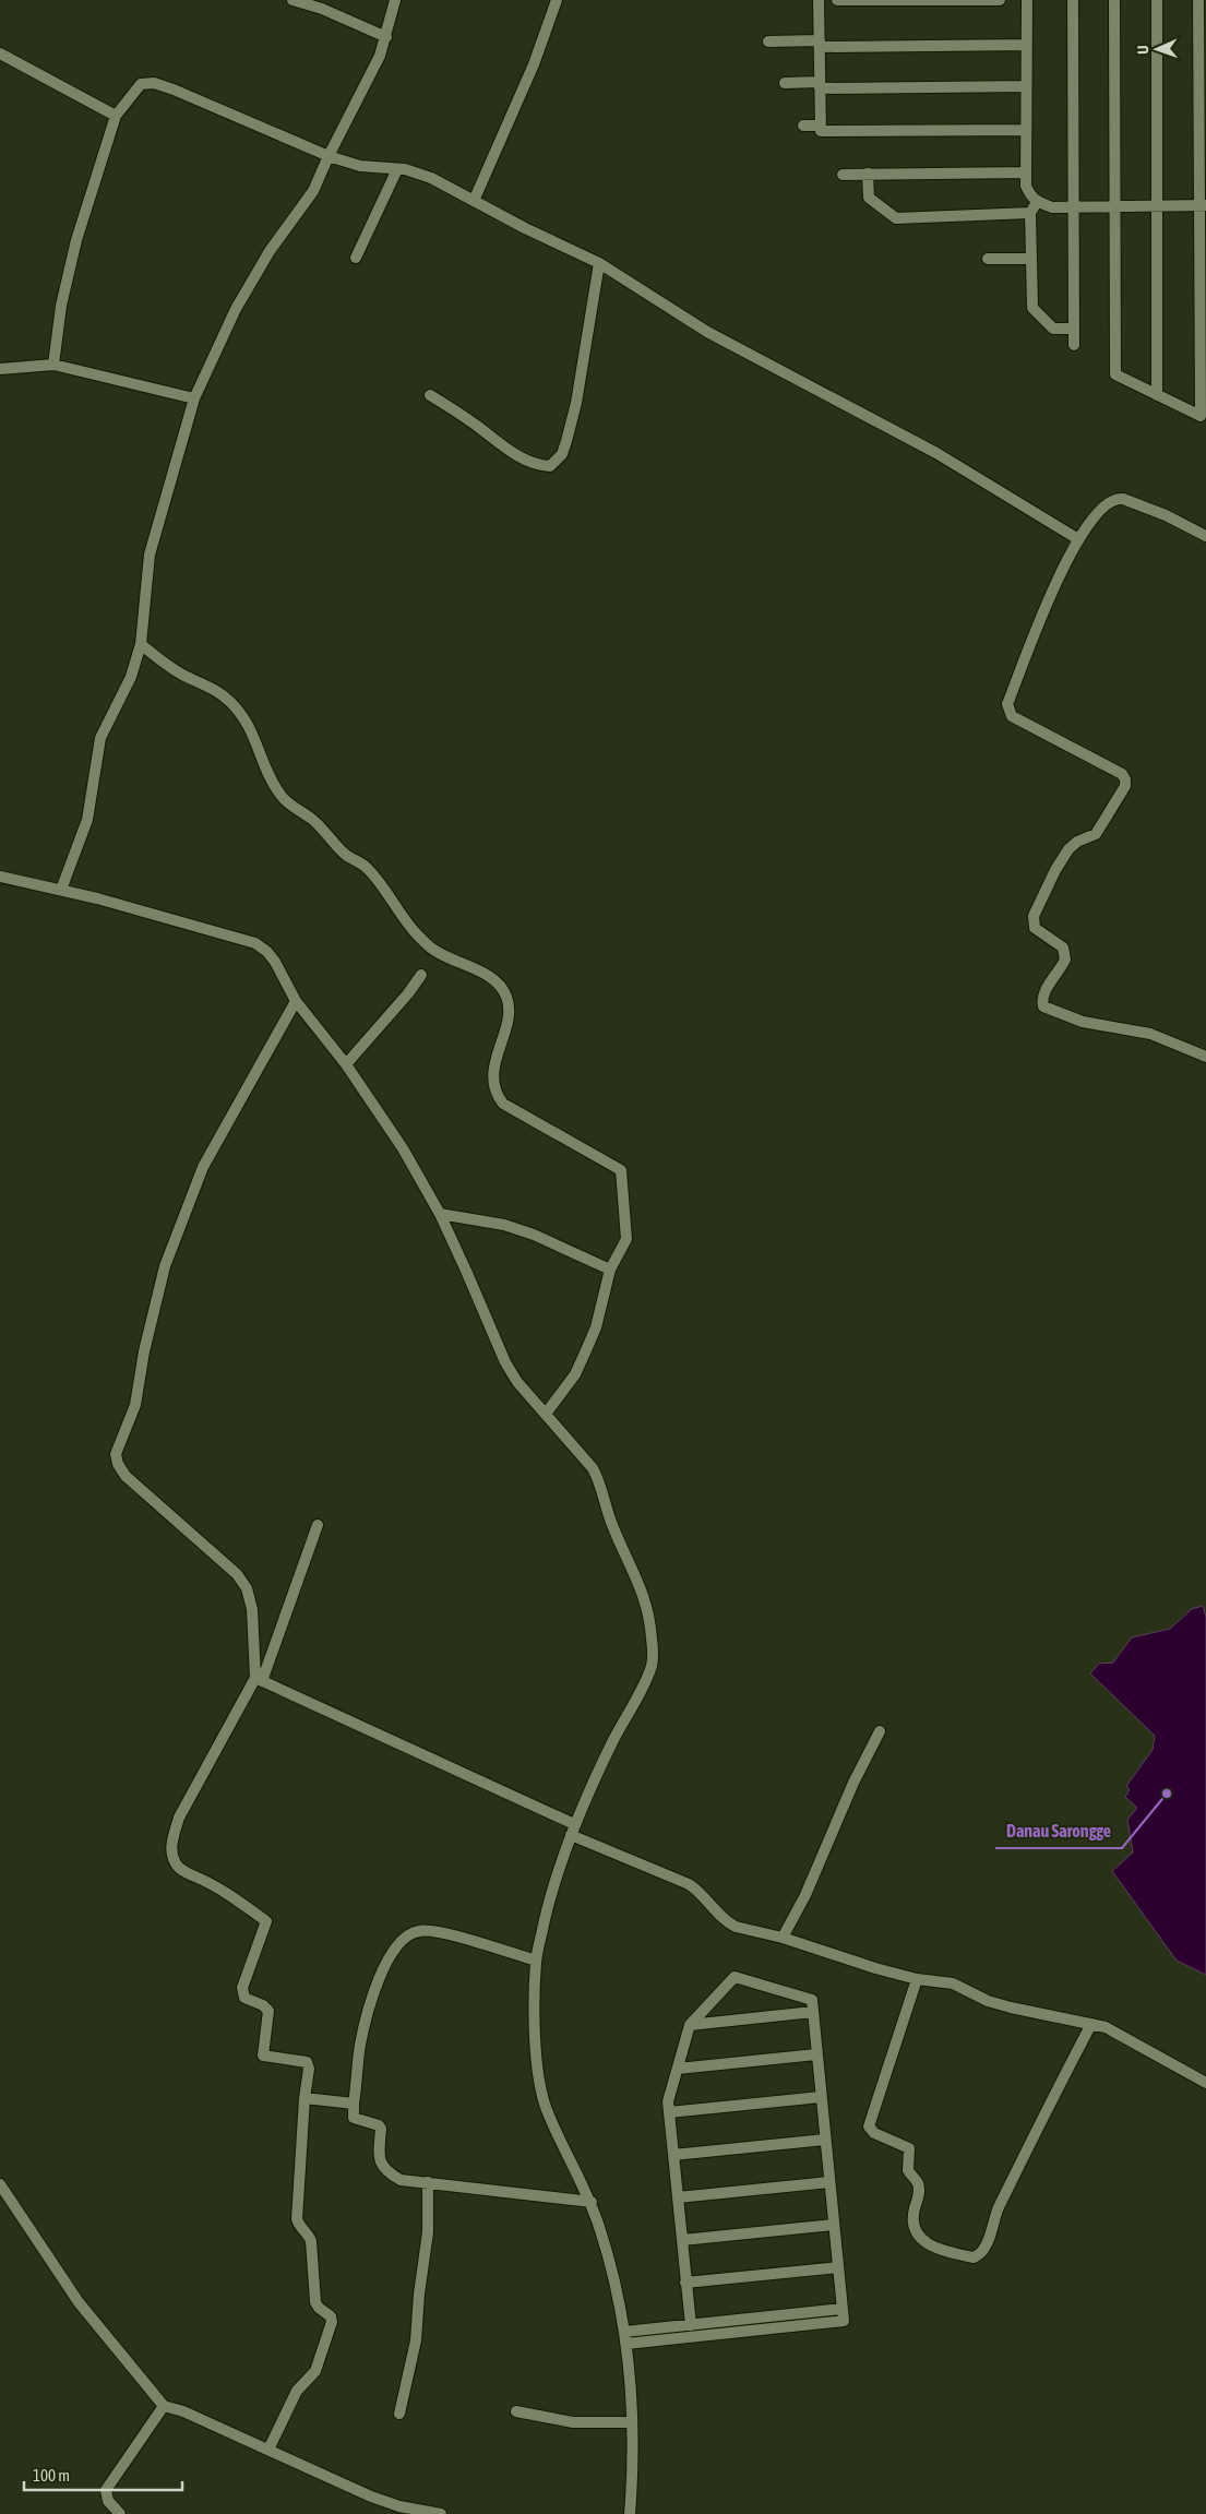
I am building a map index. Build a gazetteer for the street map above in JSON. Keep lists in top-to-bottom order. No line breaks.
{"places":["Danau Sarongge"],"scale_bar":"100 m","north":"left"}
